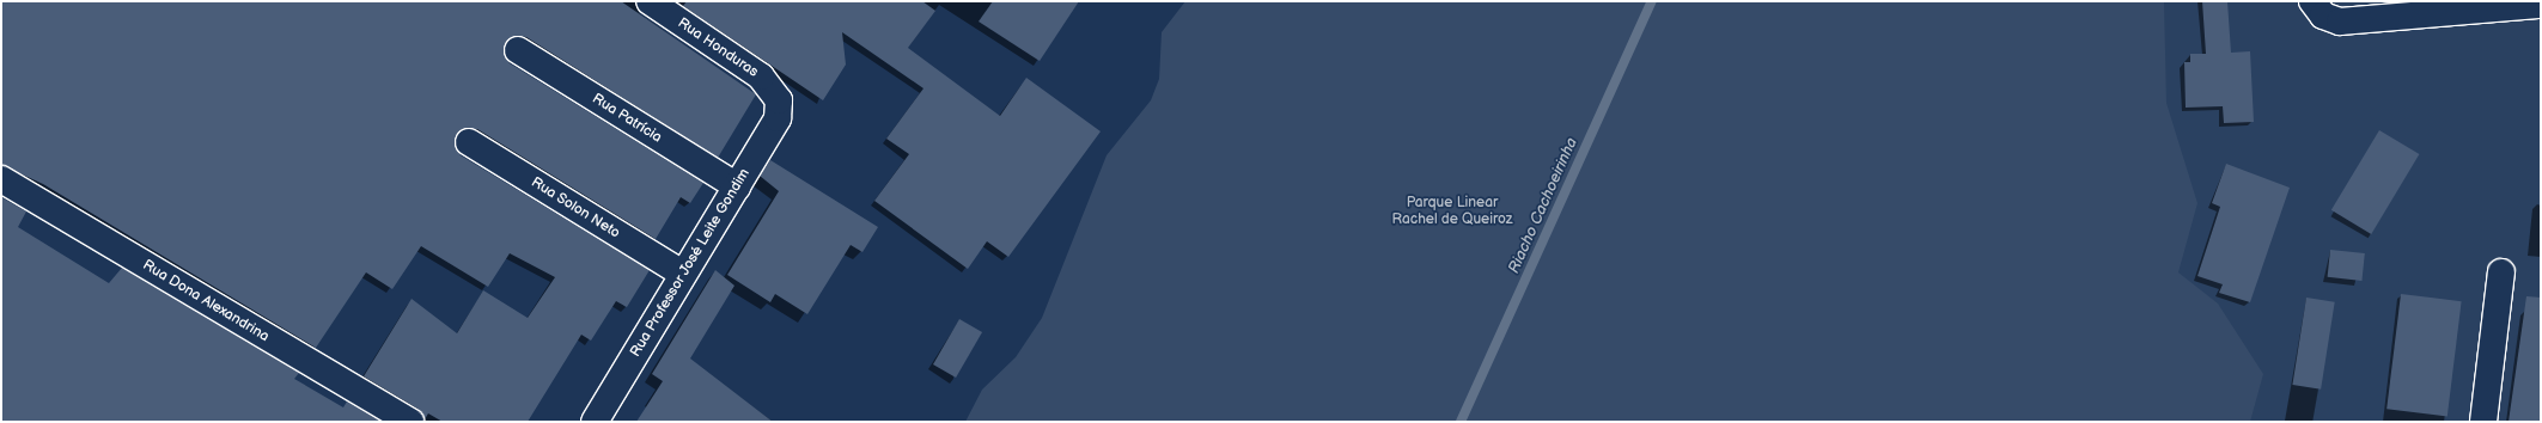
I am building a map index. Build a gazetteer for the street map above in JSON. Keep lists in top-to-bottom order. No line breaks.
{"streets":{"street":["Rua Honduras","Rua Patrícia","Rua Solon Neto","Rua Professor José Leite Gondim","Rua Dona Alexandrina"]},"crossings":[["Rua Honduras","Rua Professor José Leite Gondim"],["Rua Patrícia","Rua Professor José Leite Gondim"],["Rua Solon Neto","Rua Professor José Leite Gondim"]],"water":["Riacho Cachoeirinha"],"parks":["Parque Linear Rachel de Queiroz"]}
